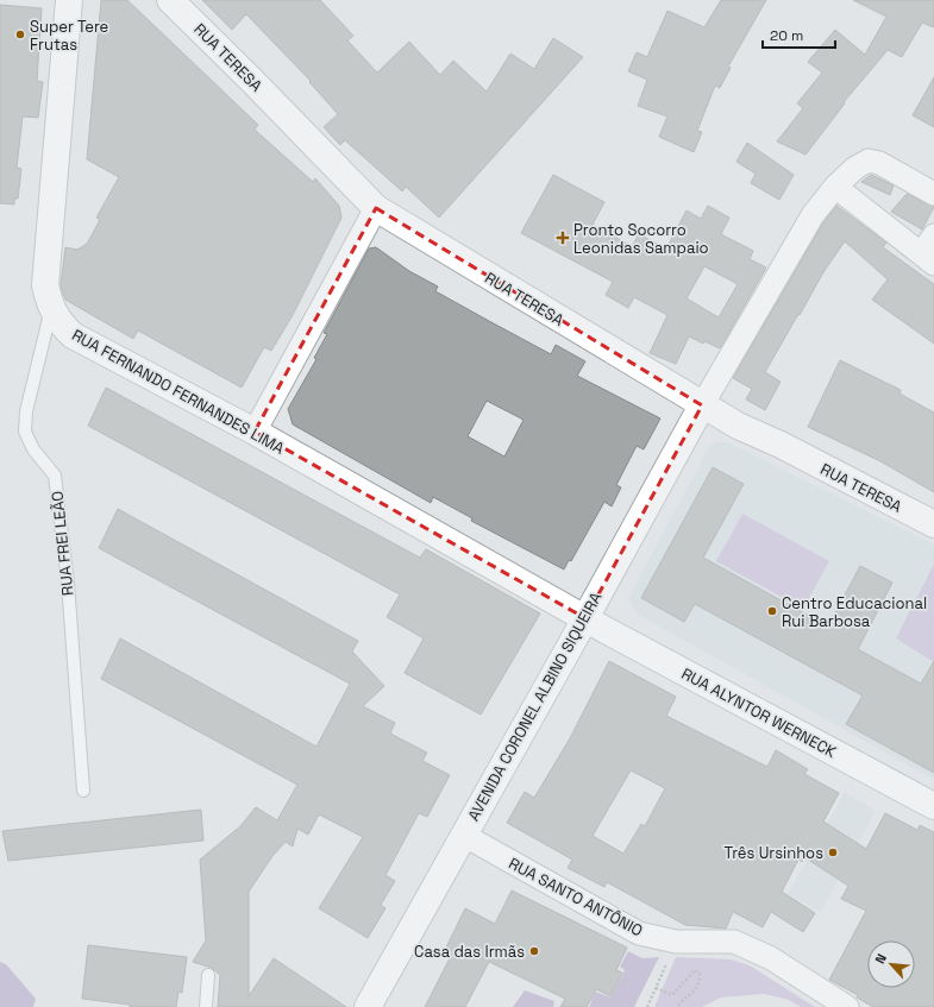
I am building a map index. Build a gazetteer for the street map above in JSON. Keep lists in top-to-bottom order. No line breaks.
{"streets":{"main road":["RUA TERESA","RUA FERNANDO FERNANDES LIMA","AVENIDA CORONEL ALBINO SIQUEIRA","RUA ALYNTOR WERNECK"],"street":["RUA SANTO ANTÔNIO"],"lane":["RUA FREI LEÃO"]},"crossings":[["RUA TERESA","AVENIDA CORONEL ALBINO SIQUEIRA"],["RUA FERNANDO FERNANDES LIMA","RUA FREI LEÃO"],["RUA FERNANDO FERNANDES LIMA","AVENIDA CORONEL ALBINO SIQUEIRA"],["RUA FERNANDO FERNANDES LIMA","RUA ALYNTOR WERNECK"],["AVENIDA CORONEL ALBINO SIQUEIRA","RUA ALYNTOR WERNECK"],["AVENIDA CORONEL ALBINO SIQUEIRA","RUA SANTO ANTÔNIO"]],"places":{"other":["Super Tere Frutas","Centro Educacional Rui Barbosa","Três Ursinhos","Casa das Irmãs"],"health":["Pronto Socorro Leonidas Sampaio"]},"scale_bar":"20 m","north":"top left"}
